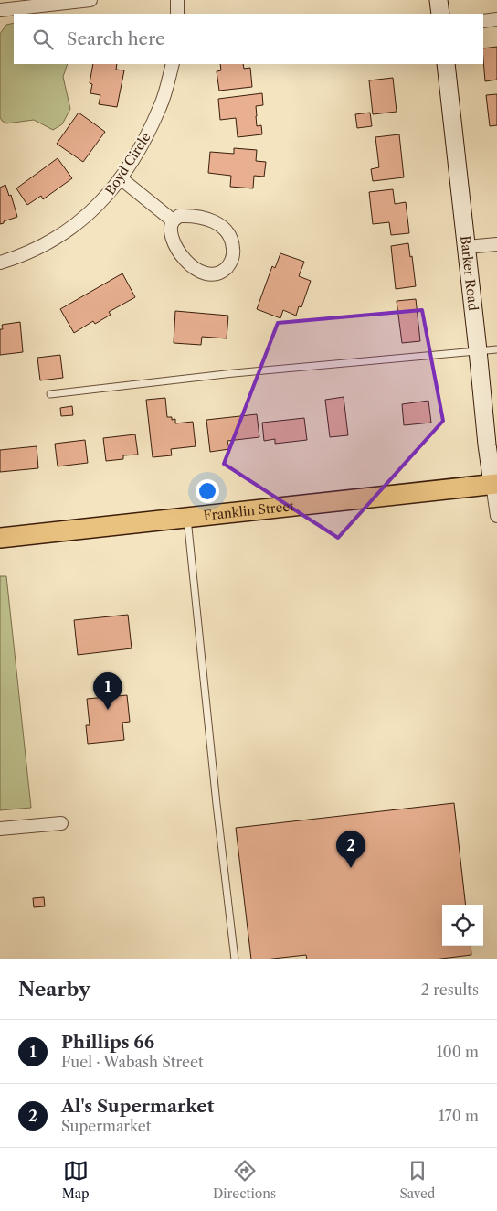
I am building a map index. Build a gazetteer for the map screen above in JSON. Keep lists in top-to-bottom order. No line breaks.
{"streets":{"main road":["Franklin Street"],"street":["Boyd Circle","Barker Road"]},"crossings":[["Barker Road","Franklin Street"]],"page":{"search":"Search here","pins":["1","2"],"heading":["Nearby","2 results"],"list":[{"mark":"1","name":"Phillips 66","note":"Fuel · Wabash Street","value":"100 m"},{"mark":"2","name":"Al's Supermarket","note":"Supermarket","value":"170 m"}],"nav":["Map","Directions","Saved"]}}
